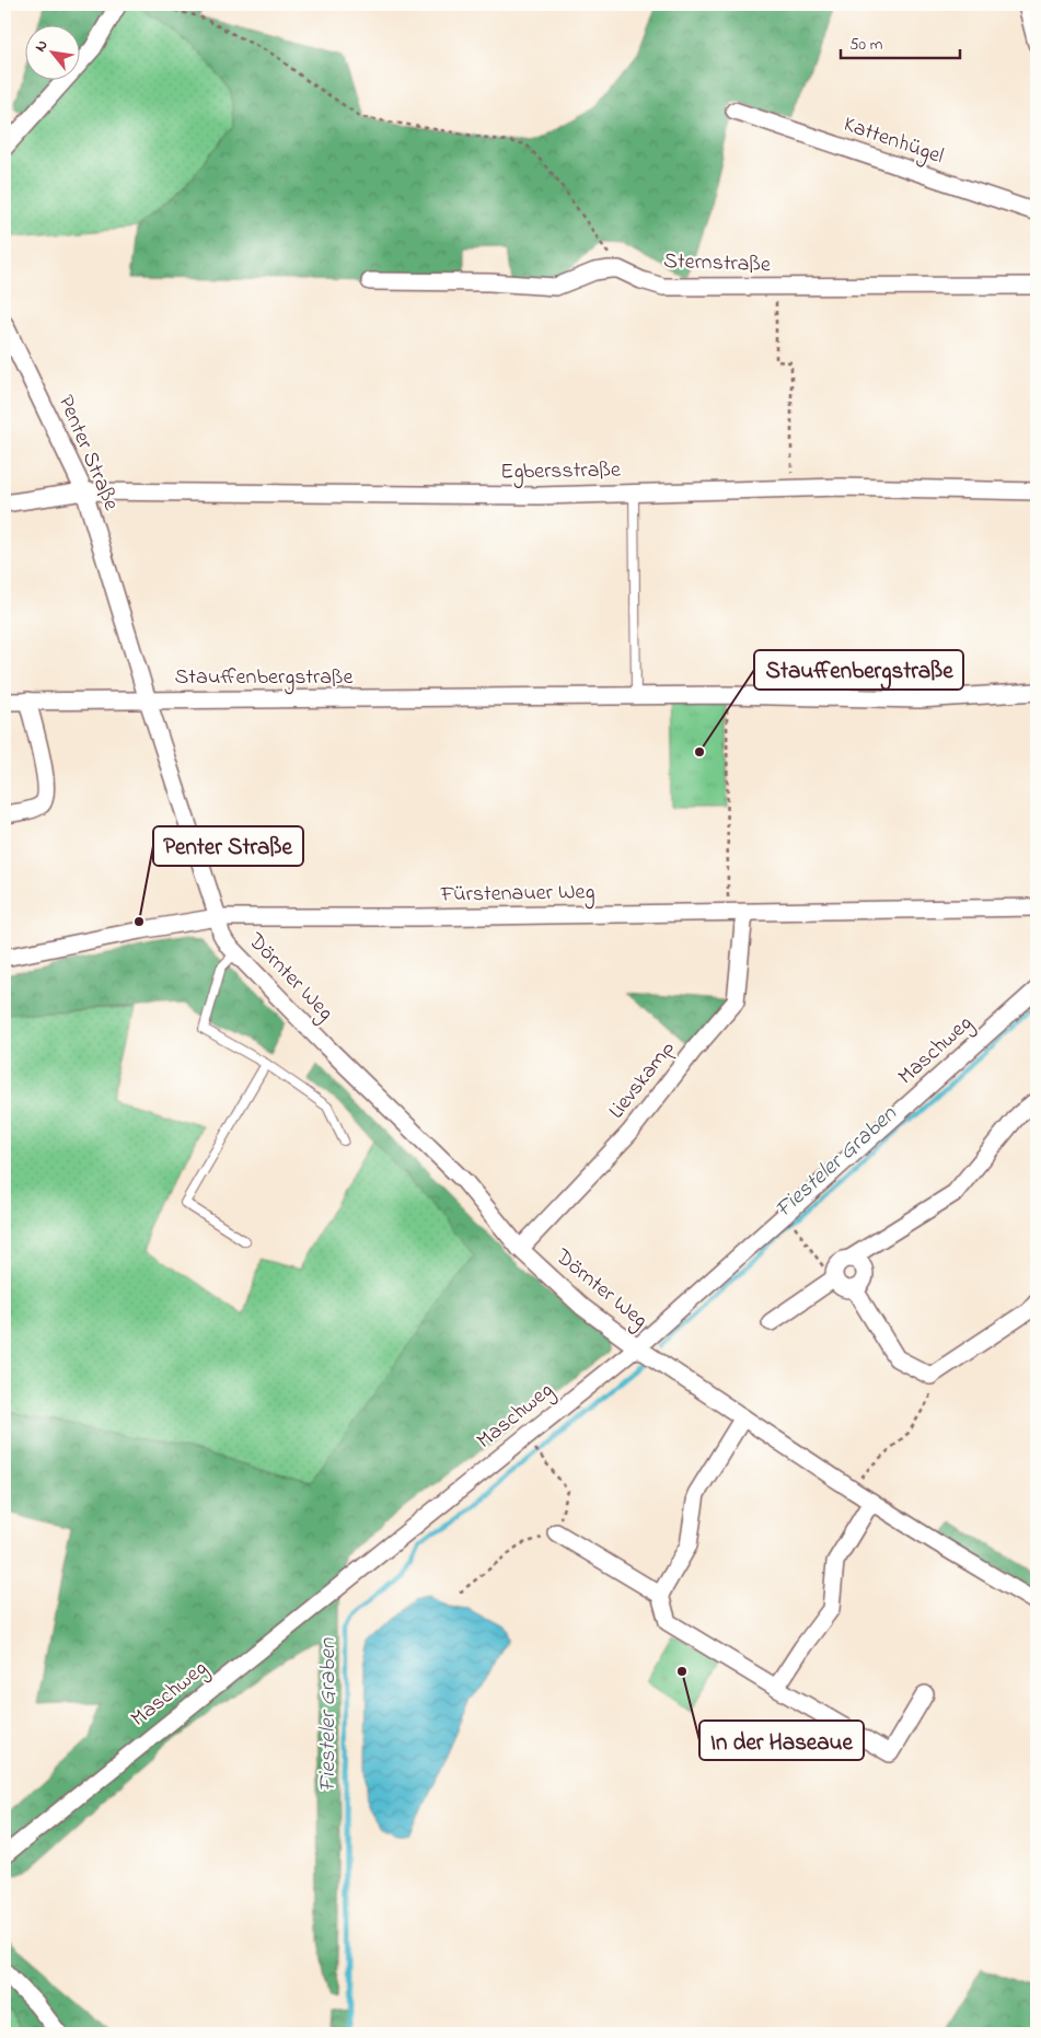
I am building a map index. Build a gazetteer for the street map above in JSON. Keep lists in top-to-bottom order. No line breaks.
{"streets":{"street":["Kattenhügel","Sternstraße","Penter Straße","Egbersstraße","Stauffenbergstraße","Fürstenauer Weg","Dörnter Weg","Maschweg","Lievskamp"]},"crossings":[["Penter Straße","Egbersstraße"],["Penter Straße","Stauffenbergstraße"],["Penter Straße","Fürstenauer Weg"],["Penter Straße","Dörnter Weg"],["Fürstenauer Weg","Dörnter Weg"],["Fürstenauer Weg","Lievskamp"],["Dörnter Weg","Maschweg"],["Dörnter Weg","Lievskamp"]],"water":["Fiesteler Graben"],"places":["Stauffenbergstraße","Penter Straße","In der Haseaue"],"scale_bar":"50 m","north":"top left"}
